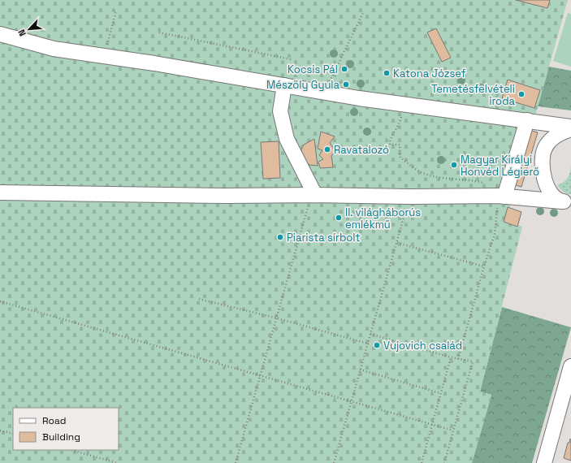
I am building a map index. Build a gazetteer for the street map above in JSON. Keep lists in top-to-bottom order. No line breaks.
{"places":["Kocsis Pál","Katona József","Mészöly Gyula","Temetésfelvételi iroda","Ravatalozó","Magyar Királyi Honvéd Légierő","II. világháborús emlékmű","Piarista sírbolt","Vujovich család"],"legend":["Road","Building"],"north":"bottom left"}
